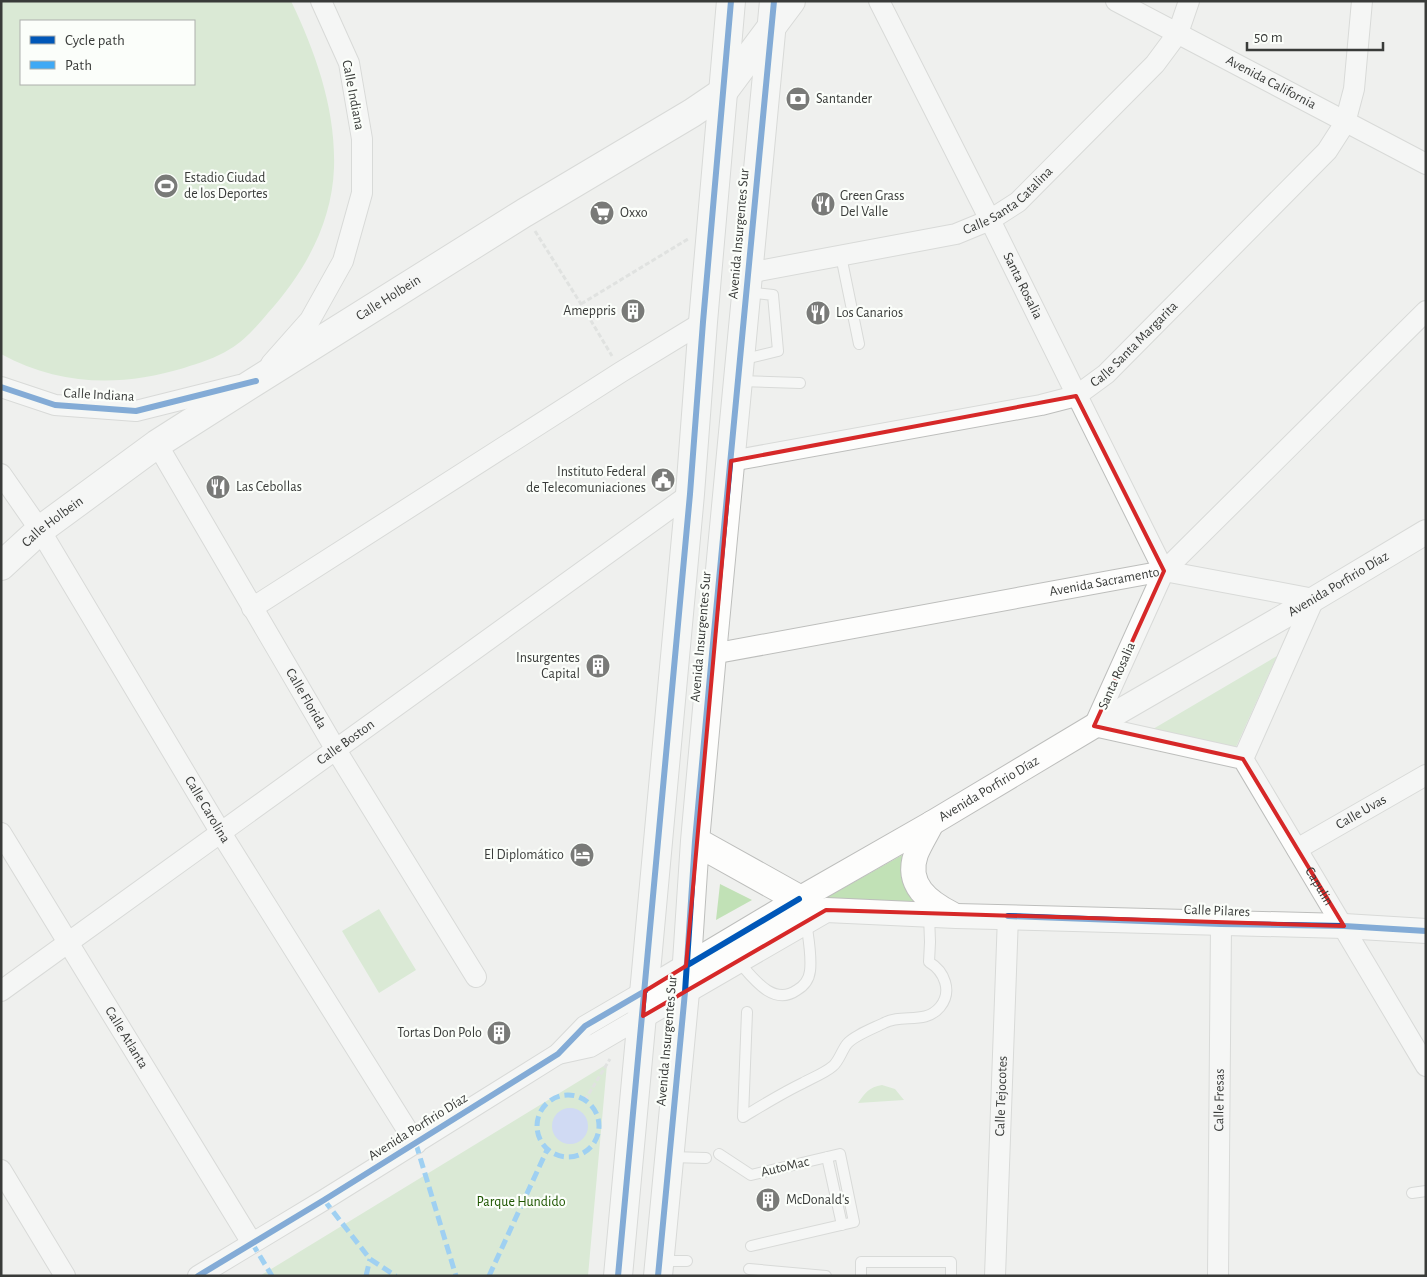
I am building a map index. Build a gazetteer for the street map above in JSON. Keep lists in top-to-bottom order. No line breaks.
{"streets":{"main road":["Avenida Insurgentes Sur","Calle Holbein"],"street":["Avenida California","Calle Indiana","Calle Santa Catalina","Santa Rosalia","Calle Santa Margarita","Avenida Sacramento","Avenida Porfirio Díaz","Calle Florida","Calle Boston","Calle Carolina","Calle Uvas","Capulin","Calle Pilares","Calle Atlanta","Calle Tejocotes","Calle Fresas"],"lane":["AutoMac"]},"crossings":[["Avenida California","Calle Santa Catalina"],["Avenida California","Calle Santa Margarita"],["Calle Indiana","Calle Holbein"],["Calle Santa Catalina","Avenida Insurgentes Sur"],["Calle Santa Catalina","Santa Rosalia"],["Avenida Insurgentes Sur","Calle Holbein"],["Avenida Insurgentes Sur","Calle Santa Margarita"],["Avenida Insurgentes Sur","Avenida Sacramento"],["Avenida Insurgentes Sur","Avenida Porfirio Díaz"],["Avenida Insurgentes Sur","Calle Boston"],["Santa Rosalia","Calle Santa Margarita"],["Santa Rosalia","Avenida Sacramento"],["Santa Rosalia","Avenida Porfirio Díaz"],["Calle Holbein","Calle Florida"],["Calle Holbein","Calle Carolina"],["Avenida Porfirio Díaz","Calle Carolina"],["Avenida Porfirio Díaz","Calle Pilares"],["Avenida Porfirio Díaz","Calle Atlanta"],["Calle Florida","Calle Boston"],["Calle Boston","Calle Carolina"],["Calle Boston","Calle Atlanta"],["Calle Uvas","Capulin"],["Capulin","Calle Pilares"],["Calle Pilares","Calle Tejocotes"],["Calle Pilares","Calle Fresas"]],"parks":["Parque Hundido"],"places":{"bank":["Santander"],"sports":["Estadio Ciudad de los Deportes"],"restaurant":["Green Grass Del Valle","Los Canarios","Las Cebollas"],"supermarket":["Oxxo"],"building":["Ameppris","Insurgentes Capital","Tortas Don Polo","McDonald's"],"public building":["Instituto Federal de Telecomuniaciones"],"hotel":["El Diplomático"]},"legend":["Cycle path","Path"],"scale_bar":"50 m"}
